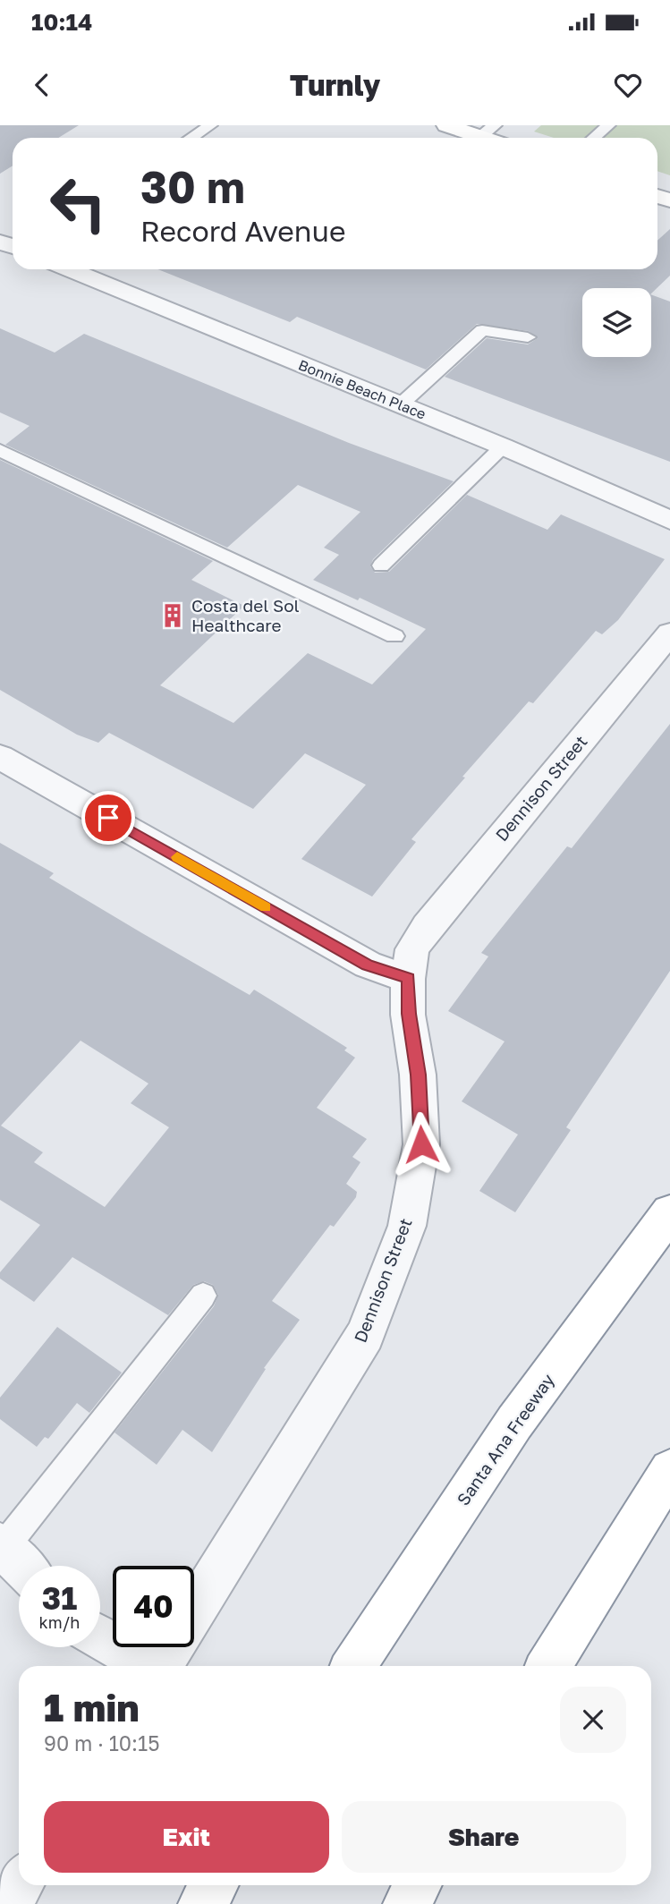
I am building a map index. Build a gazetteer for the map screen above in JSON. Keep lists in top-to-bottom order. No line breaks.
{"streets":{"main road":["Santa Ana Freeway"],"street":["Bonnie Beach Place","Dennison Street"]},"places":{"building":["Costa del Sol Healthcare"]},"page":{"status":"10:14","header":"Turnly","turn":["30 m","Record Avenue"],"speed":"31 km/h","limit":"40","heading":["1 min","90 m · 10:15"],"buttons":["Exit","Share"]}}
